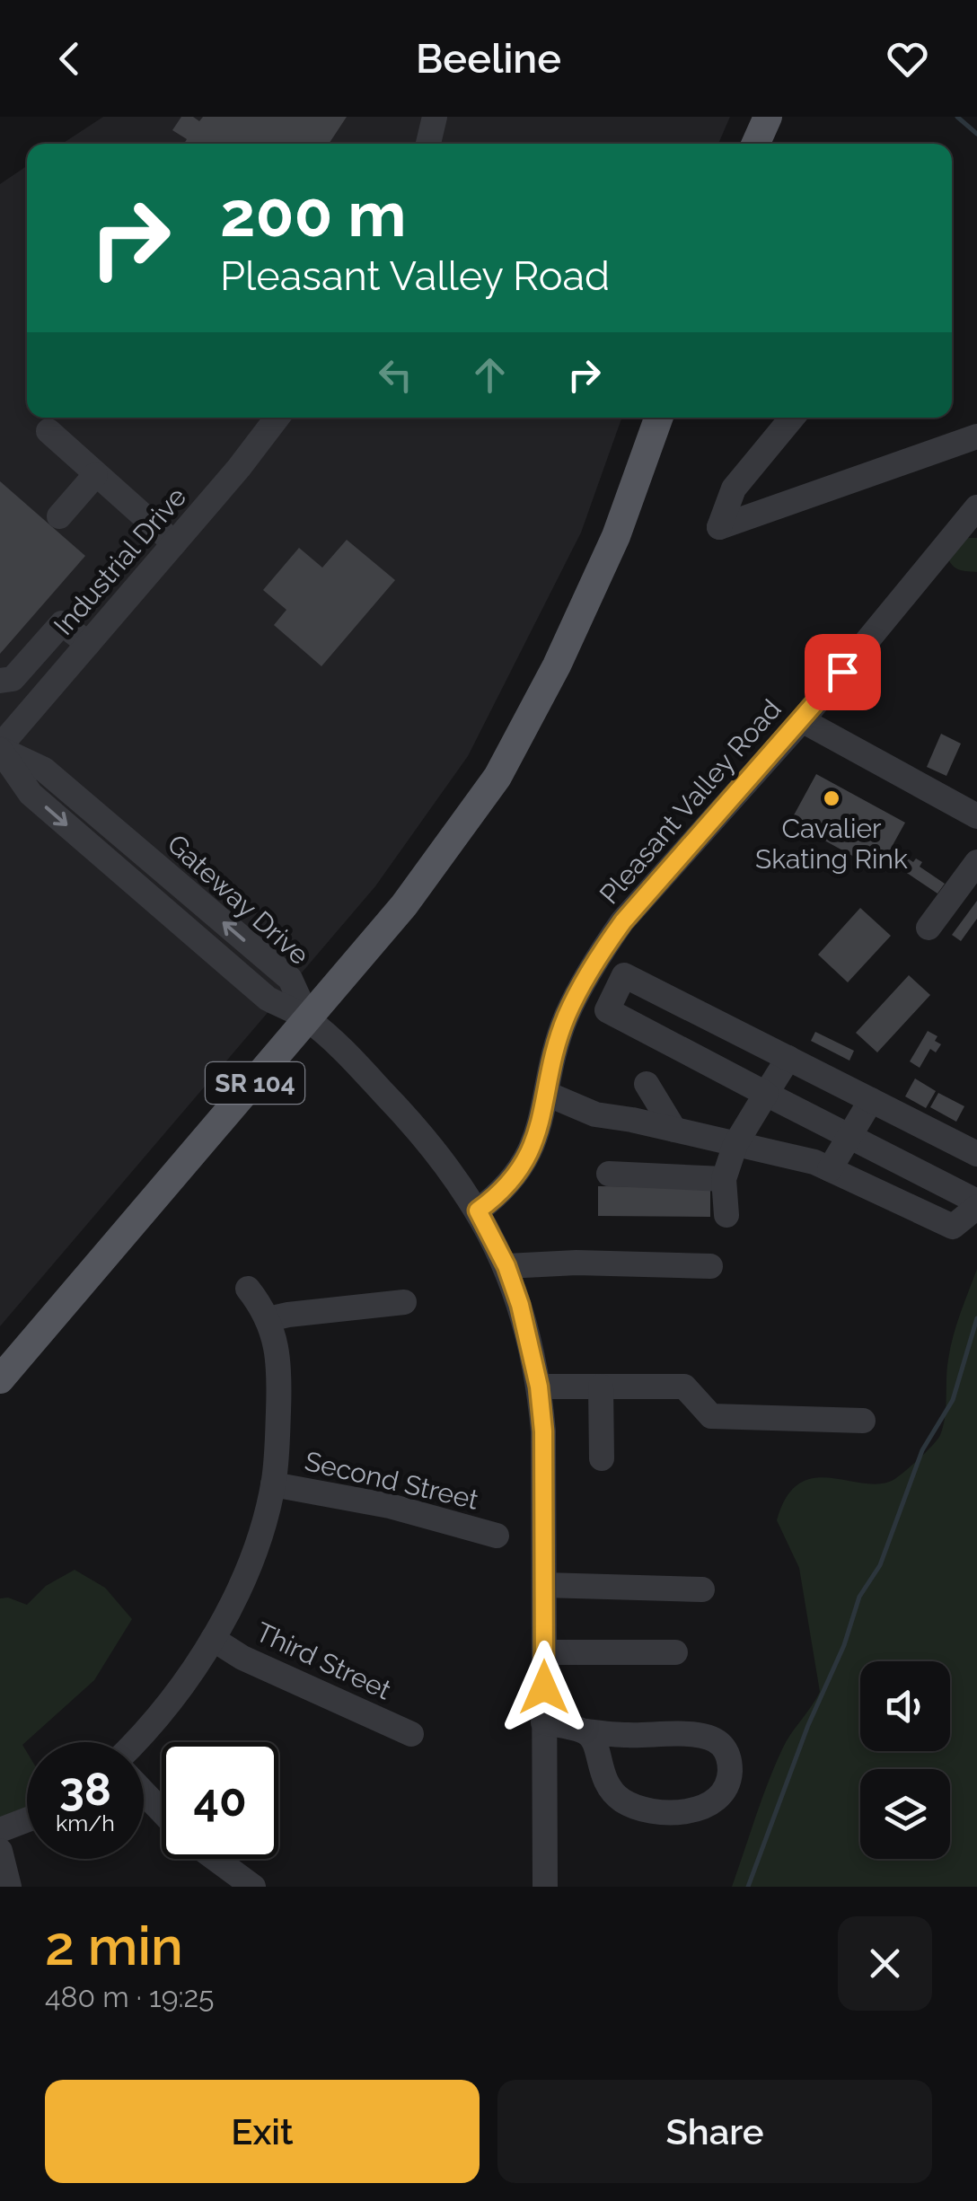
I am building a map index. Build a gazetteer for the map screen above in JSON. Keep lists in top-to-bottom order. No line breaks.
{"streets":{"main road":["SR 104"],"street":["Industrial Drive","Pleasant Valley Road","Gateway Drive","Second Street","Third Street"]},"crossings":[["Industrial Drive","Gateway Drive"],["Gateway Drive","SR 104"]],"places":["Cavalier Skating Rink"],"page":{"header":"Beeline","turn":["200 m","Pleasant Valley Road"],"speed":"38 km/h","limit":"40","heading":["2 min","480 m · 19:25"],"buttons":["Exit","Share"]}}
